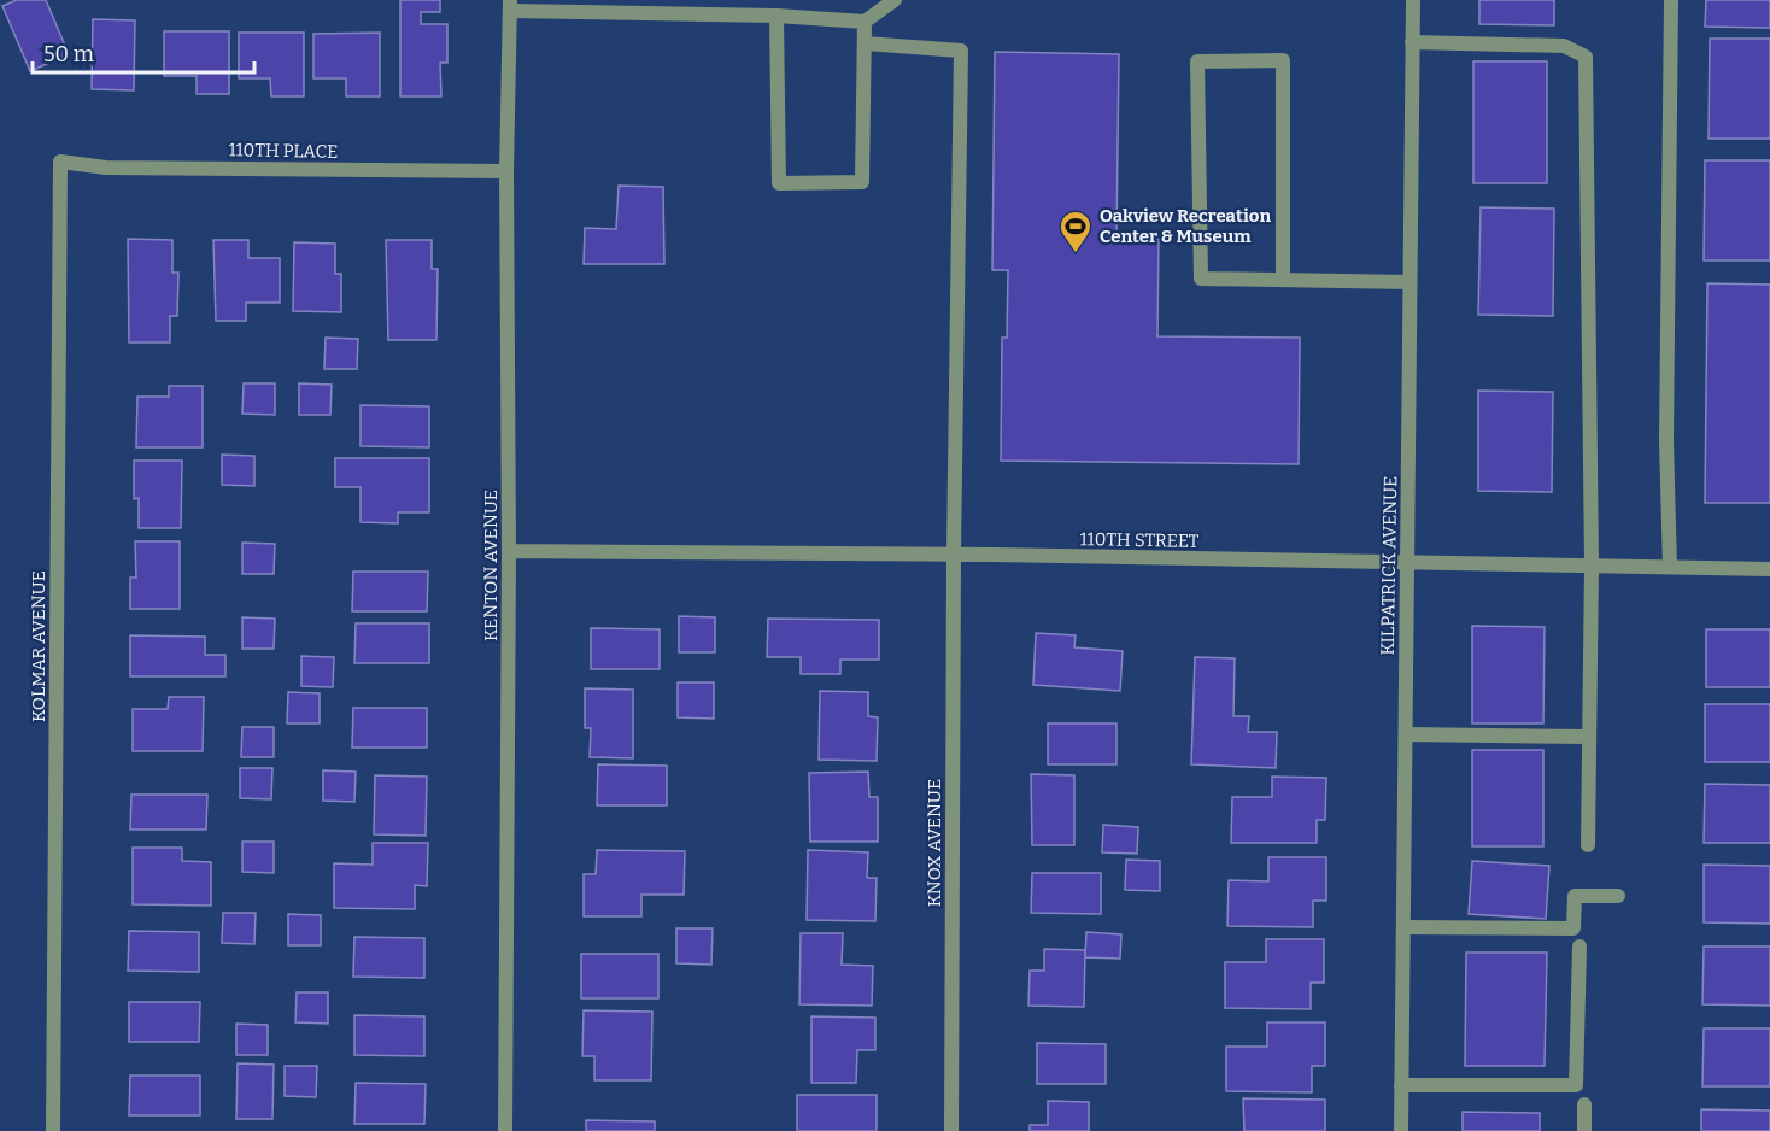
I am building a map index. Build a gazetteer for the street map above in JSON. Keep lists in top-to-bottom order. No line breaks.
{"streets":{"street":["110TH PLACE","110TH STREET","KENTON AVENUE","KILPATRICK AVENUE","KOLMAR AVENUE","KNOX AVENUE"]},"crossings":[["110TH PLACE","KENTON AVENUE"],["110TH PLACE","KOLMAR AVENUE"],["110TH STREET","KENTON AVENUE"],["110TH STREET","KILPATRICK AVENUE"],["110TH STREET","KNOX AVENUE"]],"places":{"sports":["Oakview Recreation Center & Museum"]},"scale_bar":"50 m"}
